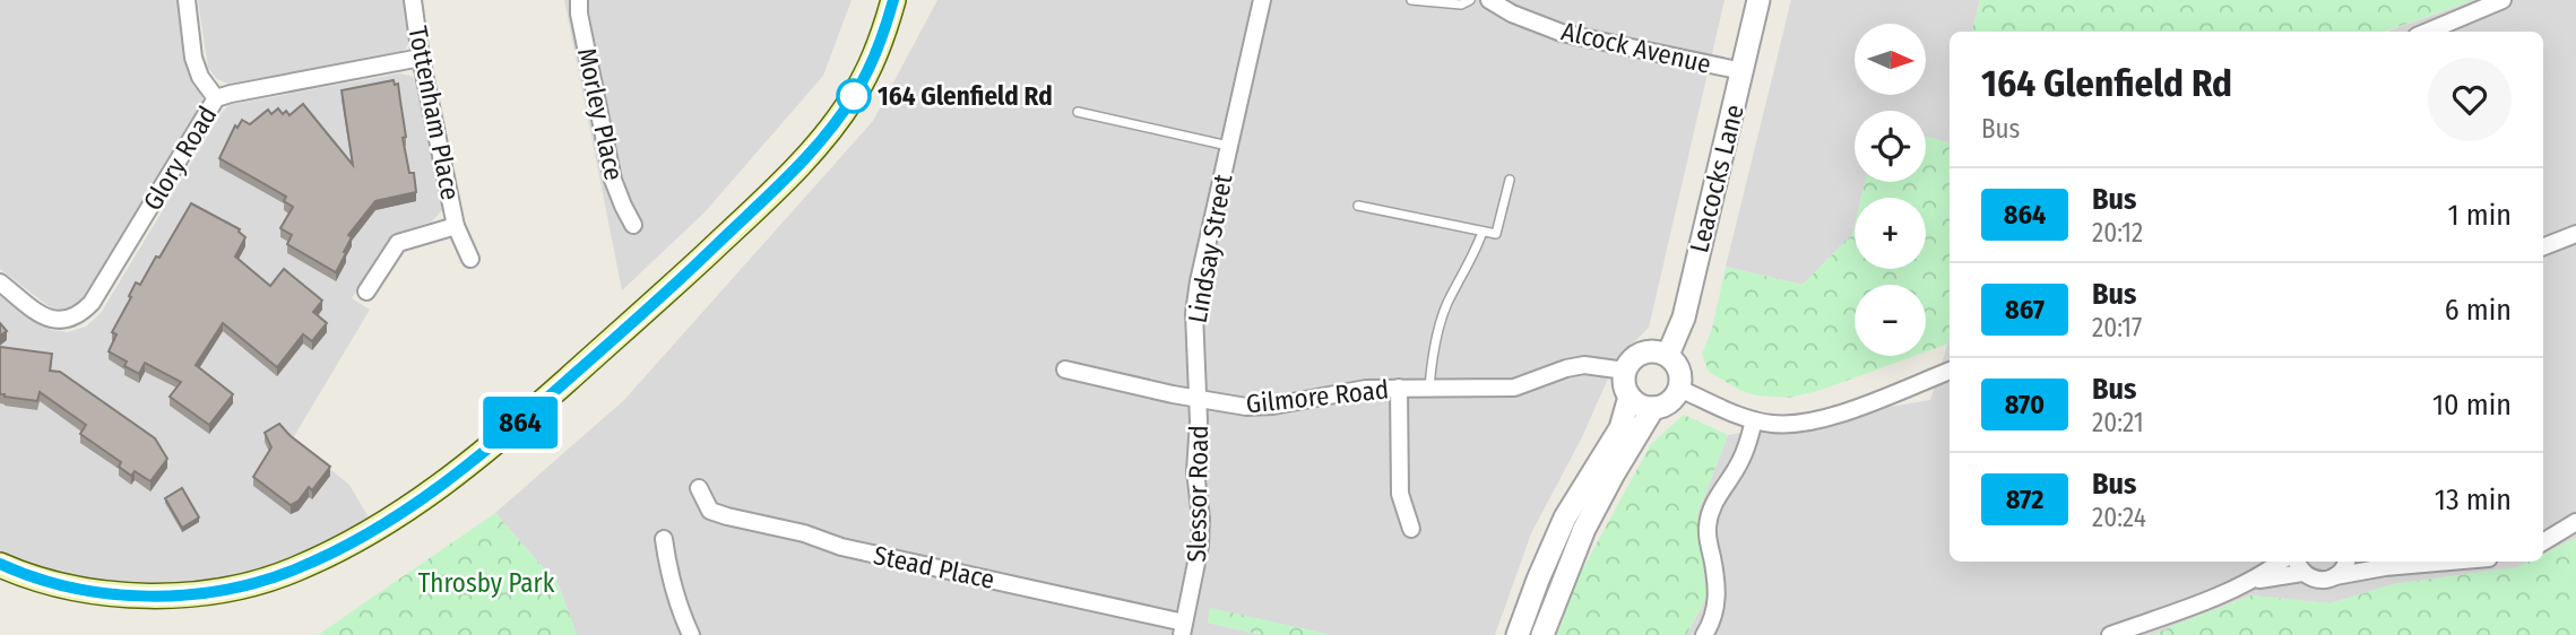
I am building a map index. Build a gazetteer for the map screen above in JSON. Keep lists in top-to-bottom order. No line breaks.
{"streets":{"street":["Alcock Avenue","Tottenham Place","Morley Place","Glory Road","Leacocks Lane","Lindsay Street","Gilmore Road","Slessor Road","Stead Place"]},"crossings":[["Alcock Avenue","Leacocks Lane"],["Tottenham Place","Glory Road"],["Leacocks Lane","Gilmore Road"],["Lindsay Street","Gilmore Road"],["Lindsay Street","Slessor Road"],["Gilmore Road","Slessor Road"],["Slessor Road","Stead Place"]],"parks":["Throsby Park"],"places":["164 Glenfield Rd"],"lines":["bus line 864"],"north":"right","page":{"on_map":"864","map_buttons":["+","−"],"heading":["164 Glenfield Rd","Bus"],"list":[{"mark":"864","name":"Bus","note":"20:12","value":"1 min"},{"mark":"867","name":"Bus","note":"20:17","value":"6 min"},{"mark":"870","name":"Bus","note":"20:21","value":"10 min"},{"mark":"872","name":"Bus","note":"20:24","value":"13 min"}]}}
